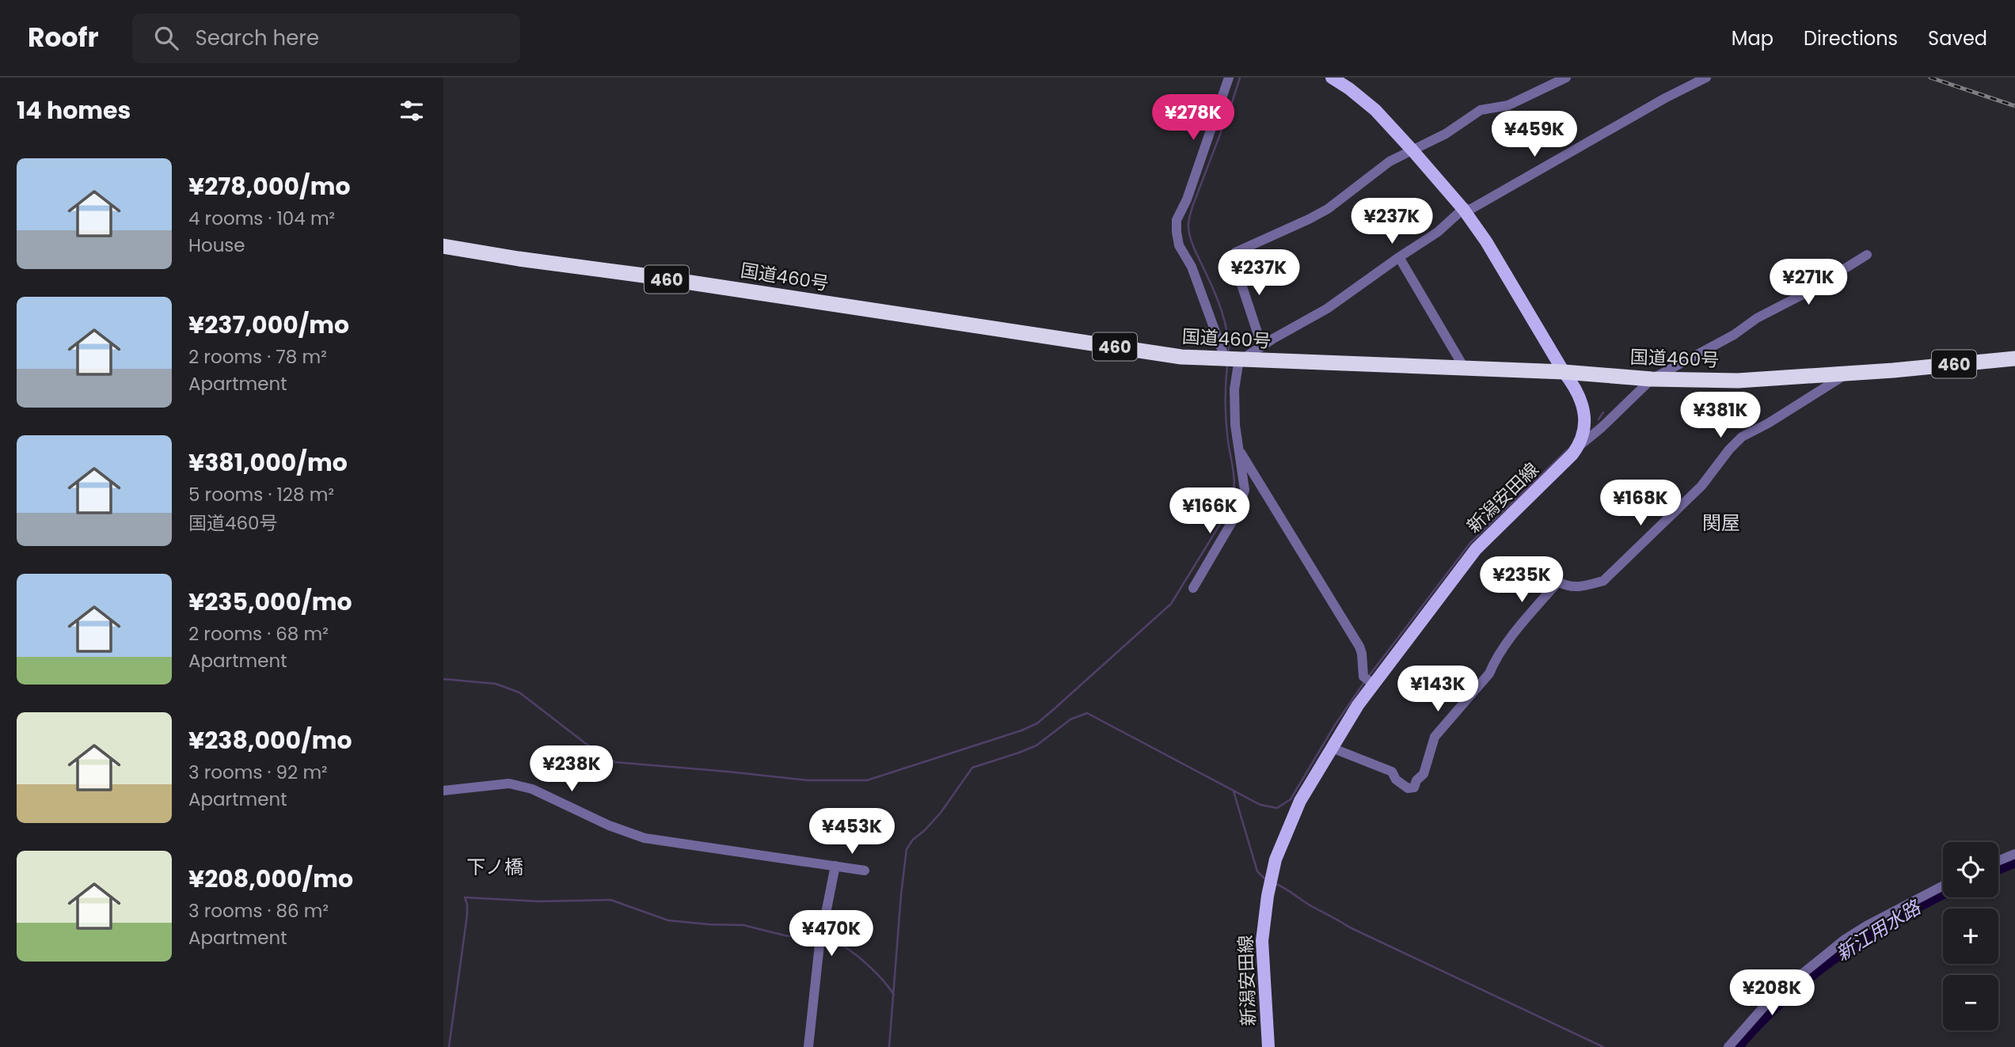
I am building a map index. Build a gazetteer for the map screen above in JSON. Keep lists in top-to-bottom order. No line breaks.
{"streets":{"highway":["国道460号","460"],"main road":["新潟安田線"]},"districts":["関屋","下ノ橋"],"water":["新江用水路"],"page":{"header":"Roofr","search":"Search here","nav":["Map","Directions","Saved"],"heading":"14 homes","price":["¥278K","¥459K","¥237K","¥237K","¥271K","¥381K","¥168K","¥166K","¥235K","¥143K","¥238K","¥453K","¥470K","¥208K"],"list":[{"name":"¥278,000/mo","note":"4 rooms · 104 m² · House"},{"name":"¥237,000/mo","note":"2 rooms · 78 m² · Apartment"},{"name":"¥381,000/mo","note":"5 rooms · 128 m² · 国道460号"},{"name":"¥235,000/mo","note":"2 rooms · 68 m² · Apartment"},{"name":"¥238,000/mo","note":"3 rooms · 92 m² · Apartment"},{"name":"¥208,000/mo","note":"3 rooms · 86 m² · Apartment"}],"map_buttons":["+","−"]}}
